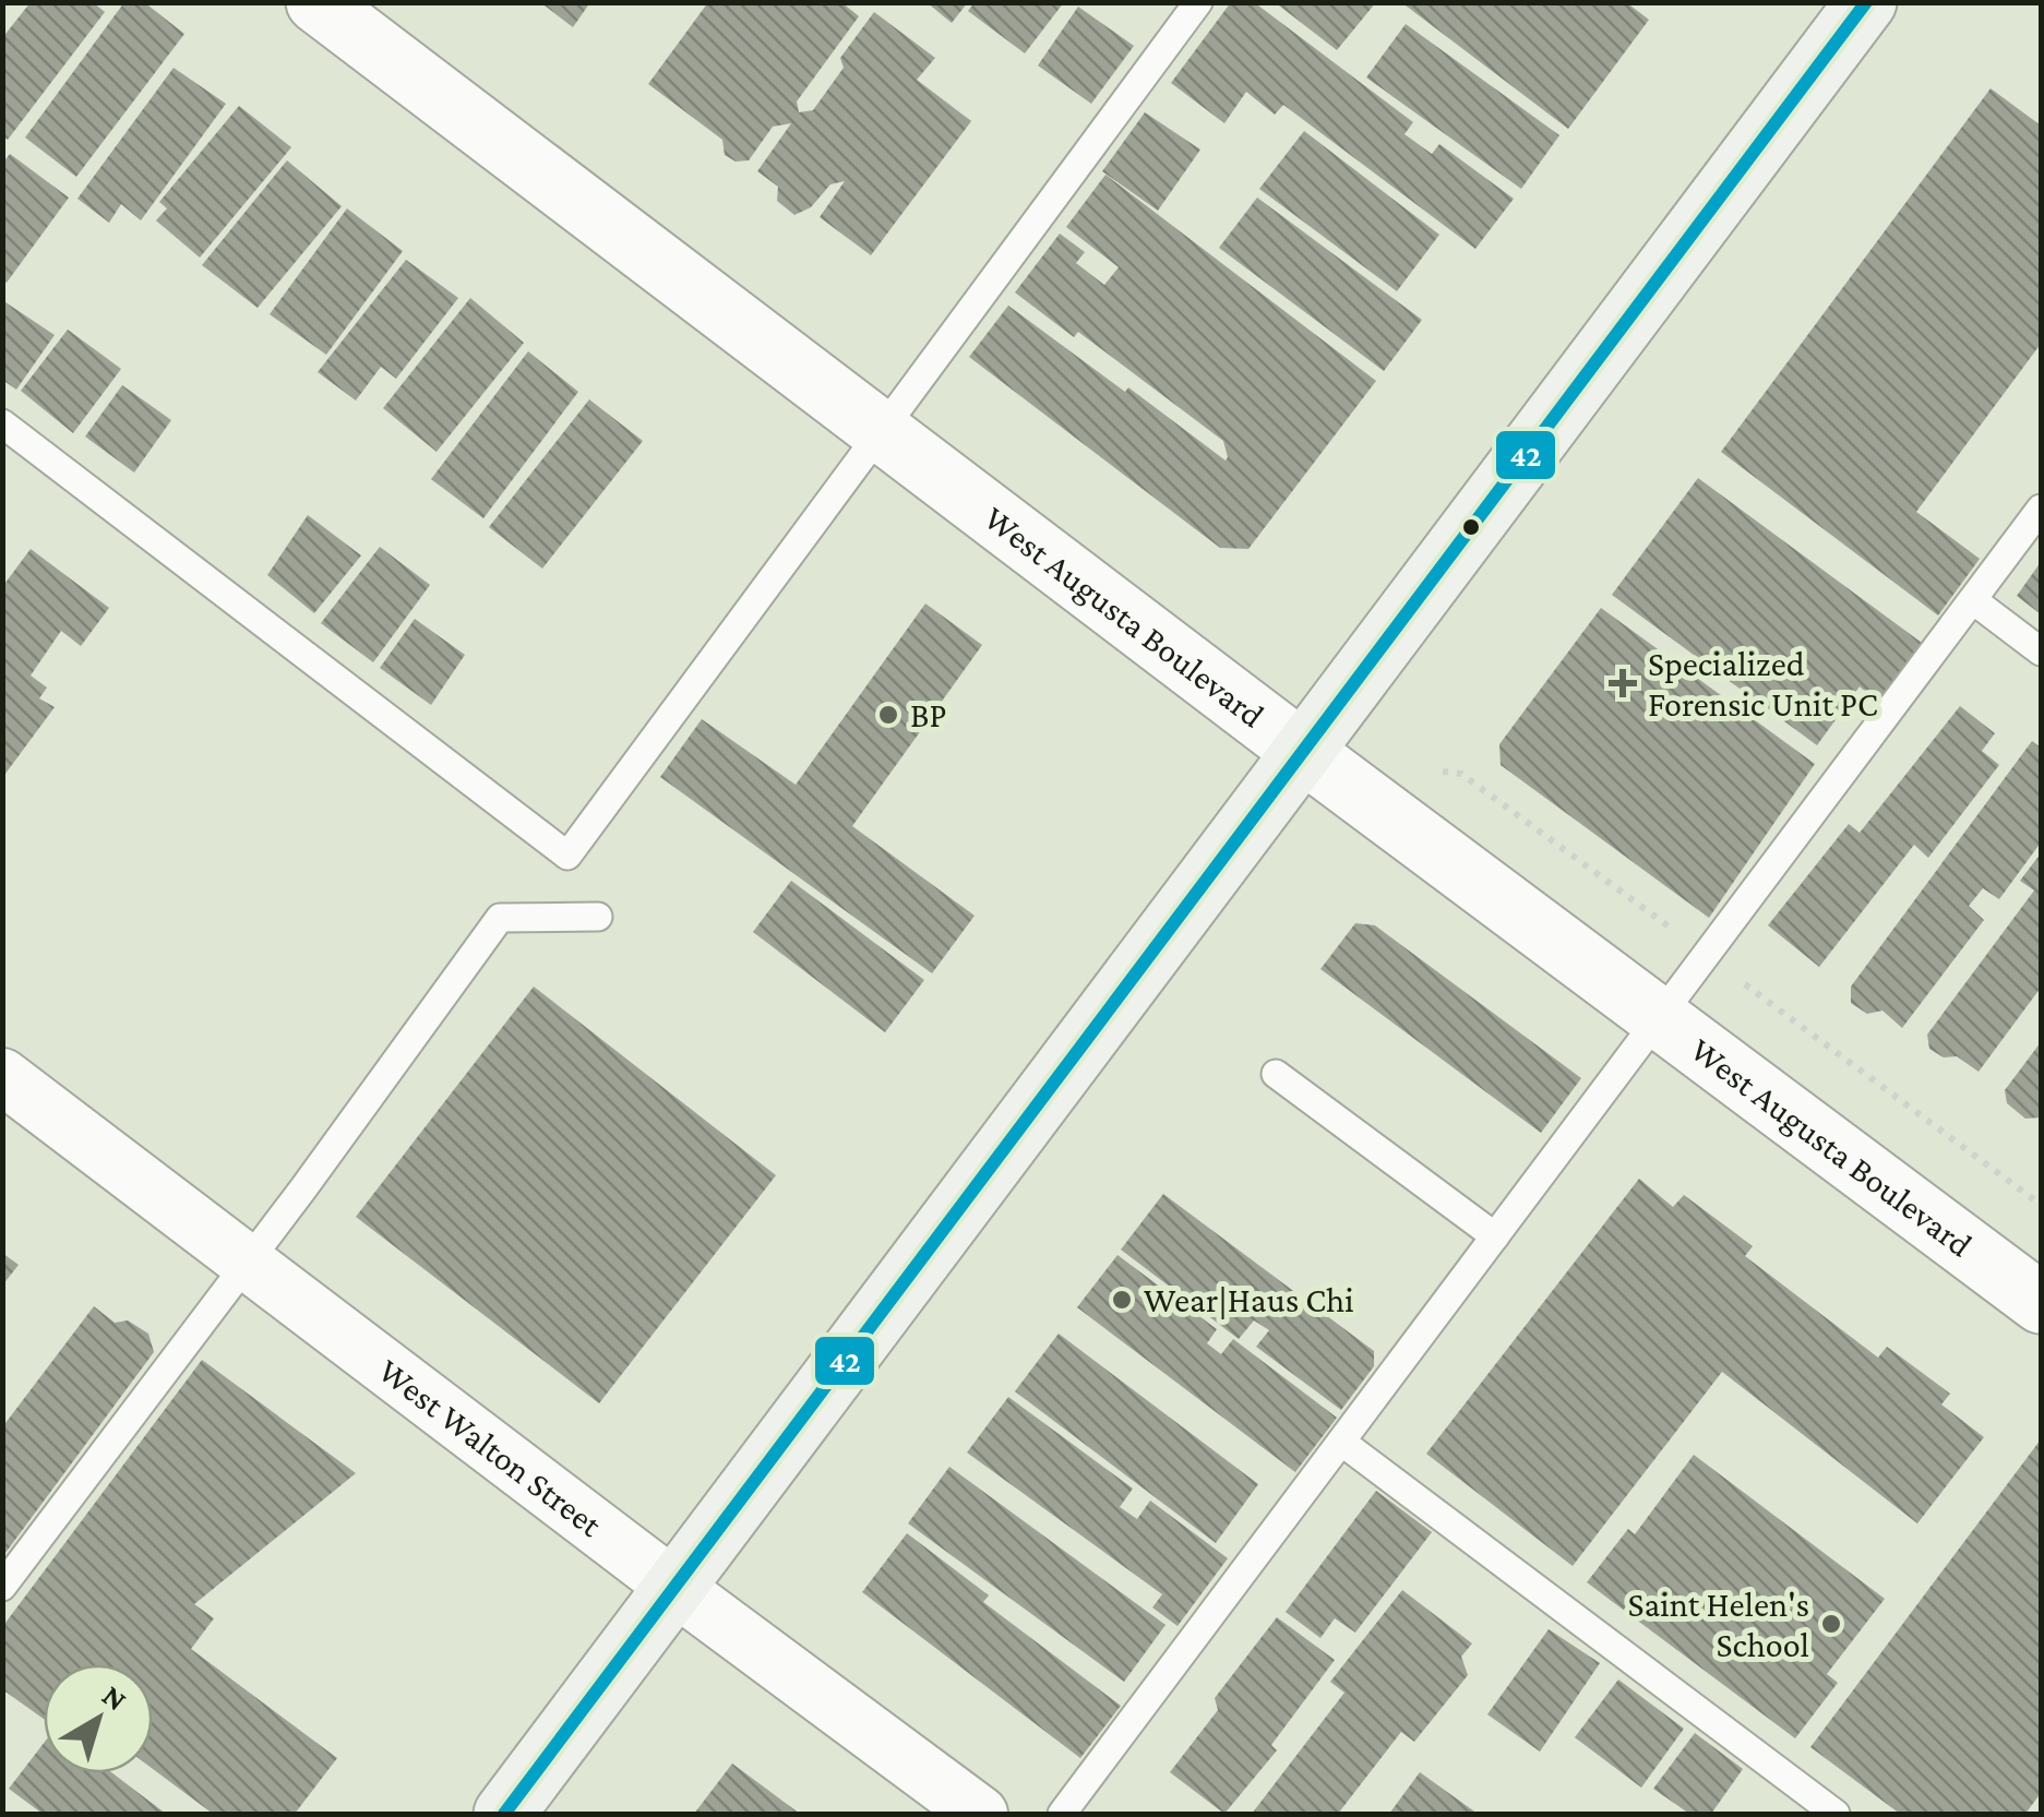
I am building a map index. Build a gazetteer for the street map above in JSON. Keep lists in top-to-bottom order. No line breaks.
{"streets":{"street":["West Augusta Boulevard","West Walton Street"]},"places":{"health":["Specialized Forensic Unit PC"],"other":["BP","Wear|Haus Chi","Saint Helen's School"]},"lines":["transit line 42"],"north":"top right"}
